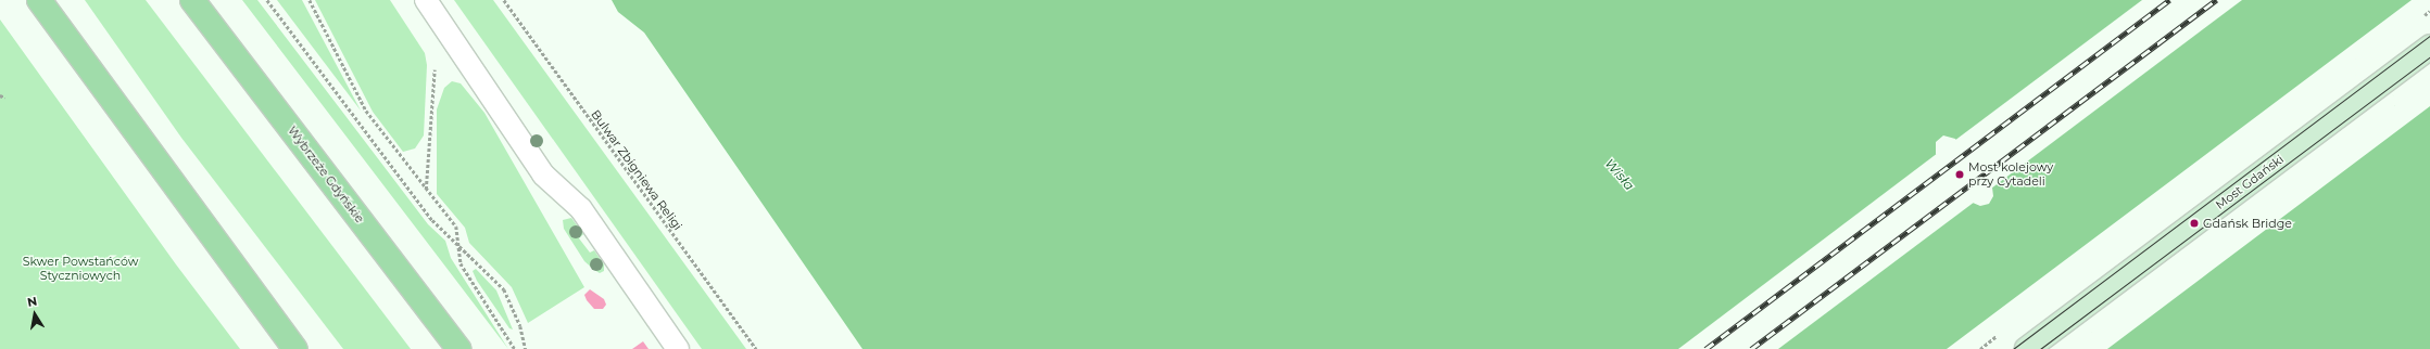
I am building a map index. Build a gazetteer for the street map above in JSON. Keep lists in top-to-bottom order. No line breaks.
{"streets":{"main road":["Wybrzeże Gdyńskie","Most Gdański"],"path":["Bulwar Zbigniewa Religi"]},"water":["Wisła"],"parks":["Skwer Powstańców Styczniowych"],"places":["Most kolejowy przy Cytadeli","Gdańsk Bridge"],"north":"top"}
